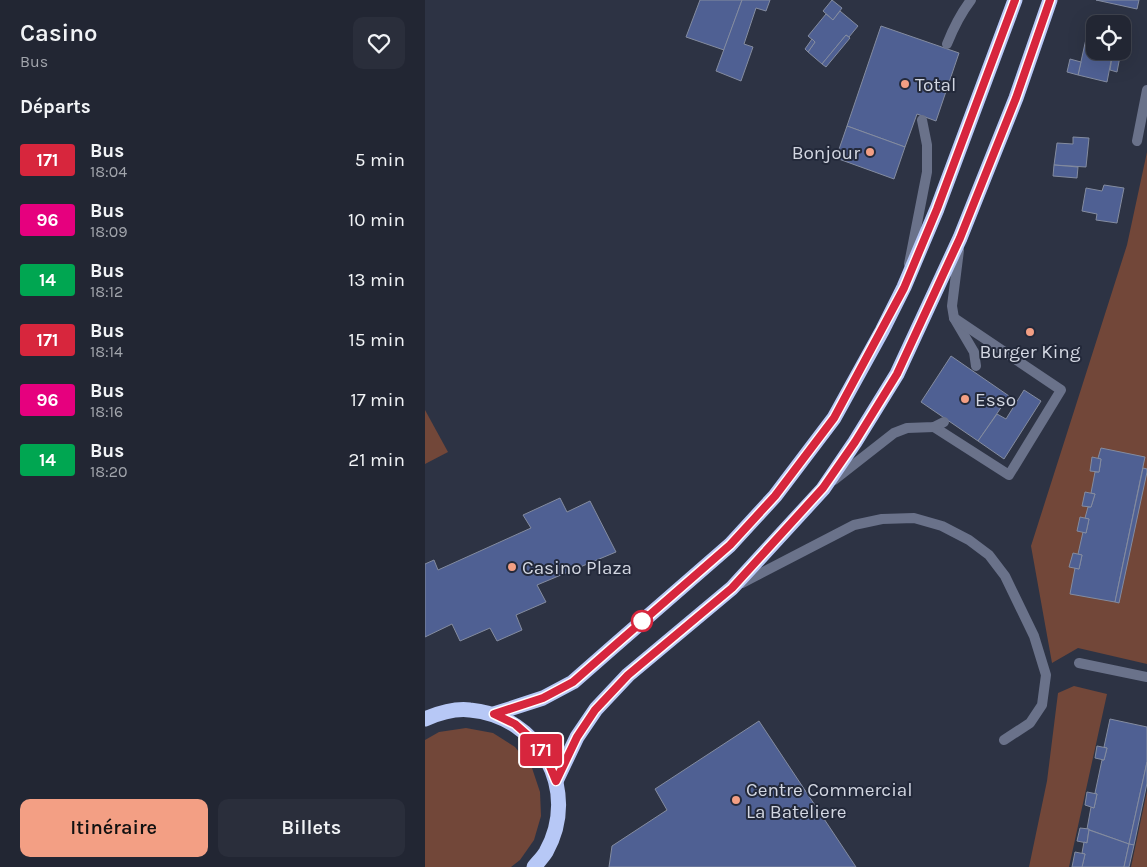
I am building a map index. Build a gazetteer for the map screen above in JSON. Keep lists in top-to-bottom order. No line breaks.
{"places":["Total","Bonjour","Burger King","Esso","Casino Plaza","Centre Commercial La Bateliere"],"lines":["bus line 171"],"page":{"heading":[["Casino","Bus"],"Départs"],"on_map":"171","list":[{"mark":"171","name":"Bus","note":"18:04","value":"5 min"},{"mark":"96","name":"Bus","note":"18:09","value":"10 min"},{"mark":"14","name":"Bus","note":"18:12","value":"13 min"},{"mark":"171","name":"Bus","note":"18:14","value":"15 min"},{"mark":"96","name":"Bus","note":"18:16","value":"17 min"},{"mark":"14","name":"Bus","note":"18:20","value":"21 min"}],"buttons":["Itinéraire","Billets"]}}
